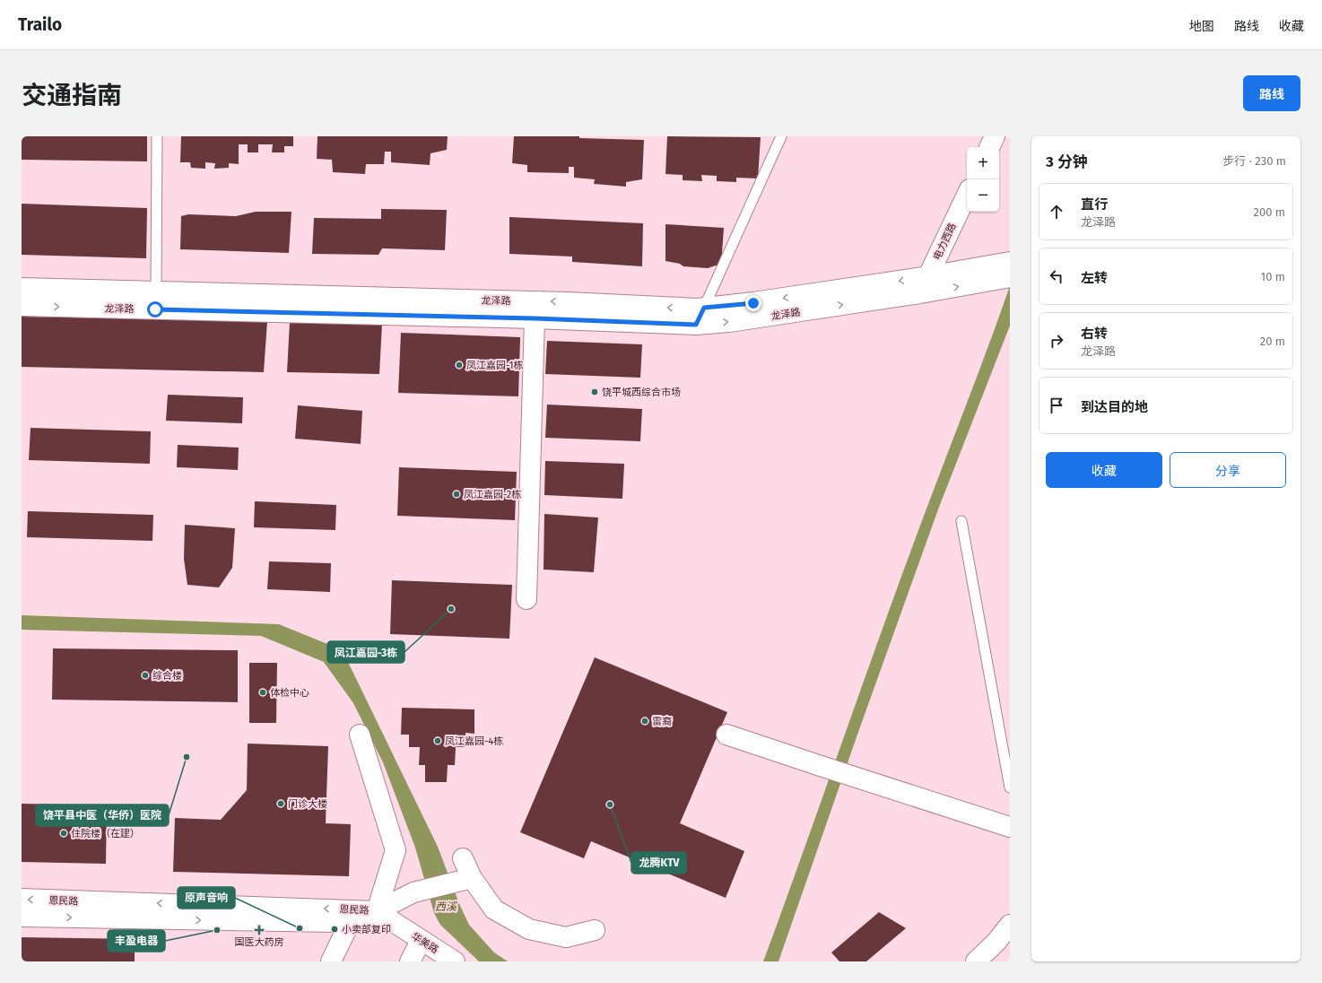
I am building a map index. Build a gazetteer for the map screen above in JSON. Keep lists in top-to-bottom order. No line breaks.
{"streets":{"main road":["电力西路","龙泽路","恩民路","华美路"]},"crossings":[["电力西路","龙泽路"],["恩民路","华美路"]],"water":["西溪"],"places":{"other":["凤江嘉园-1栋","饶平城西综合市场","凤江嘉园-2栋","凤江嘉园-3栋","综合楼","体检中心","雷裔","凤江嘉园-4栋","饶平县中医（华侨）医院","门诊大楼","龙腾KTV","住院楼（在建）","原声音响","小卖部复印","丰盈电器"],"health":["国医大药房"]},"page":{"header":"Trailo","nav":["地图","路线","收藏"],"title":"交通指南","buttons":["路线",["收藏","分享"]],"heading":["3 分钟","步行 · 230 m"],"map_buttons":["+","−"],"list":[["直行","龙泽路","200 m"],["左转","10 m"],["右转","龙泽路","20 m"],"到达目的地"]}}
